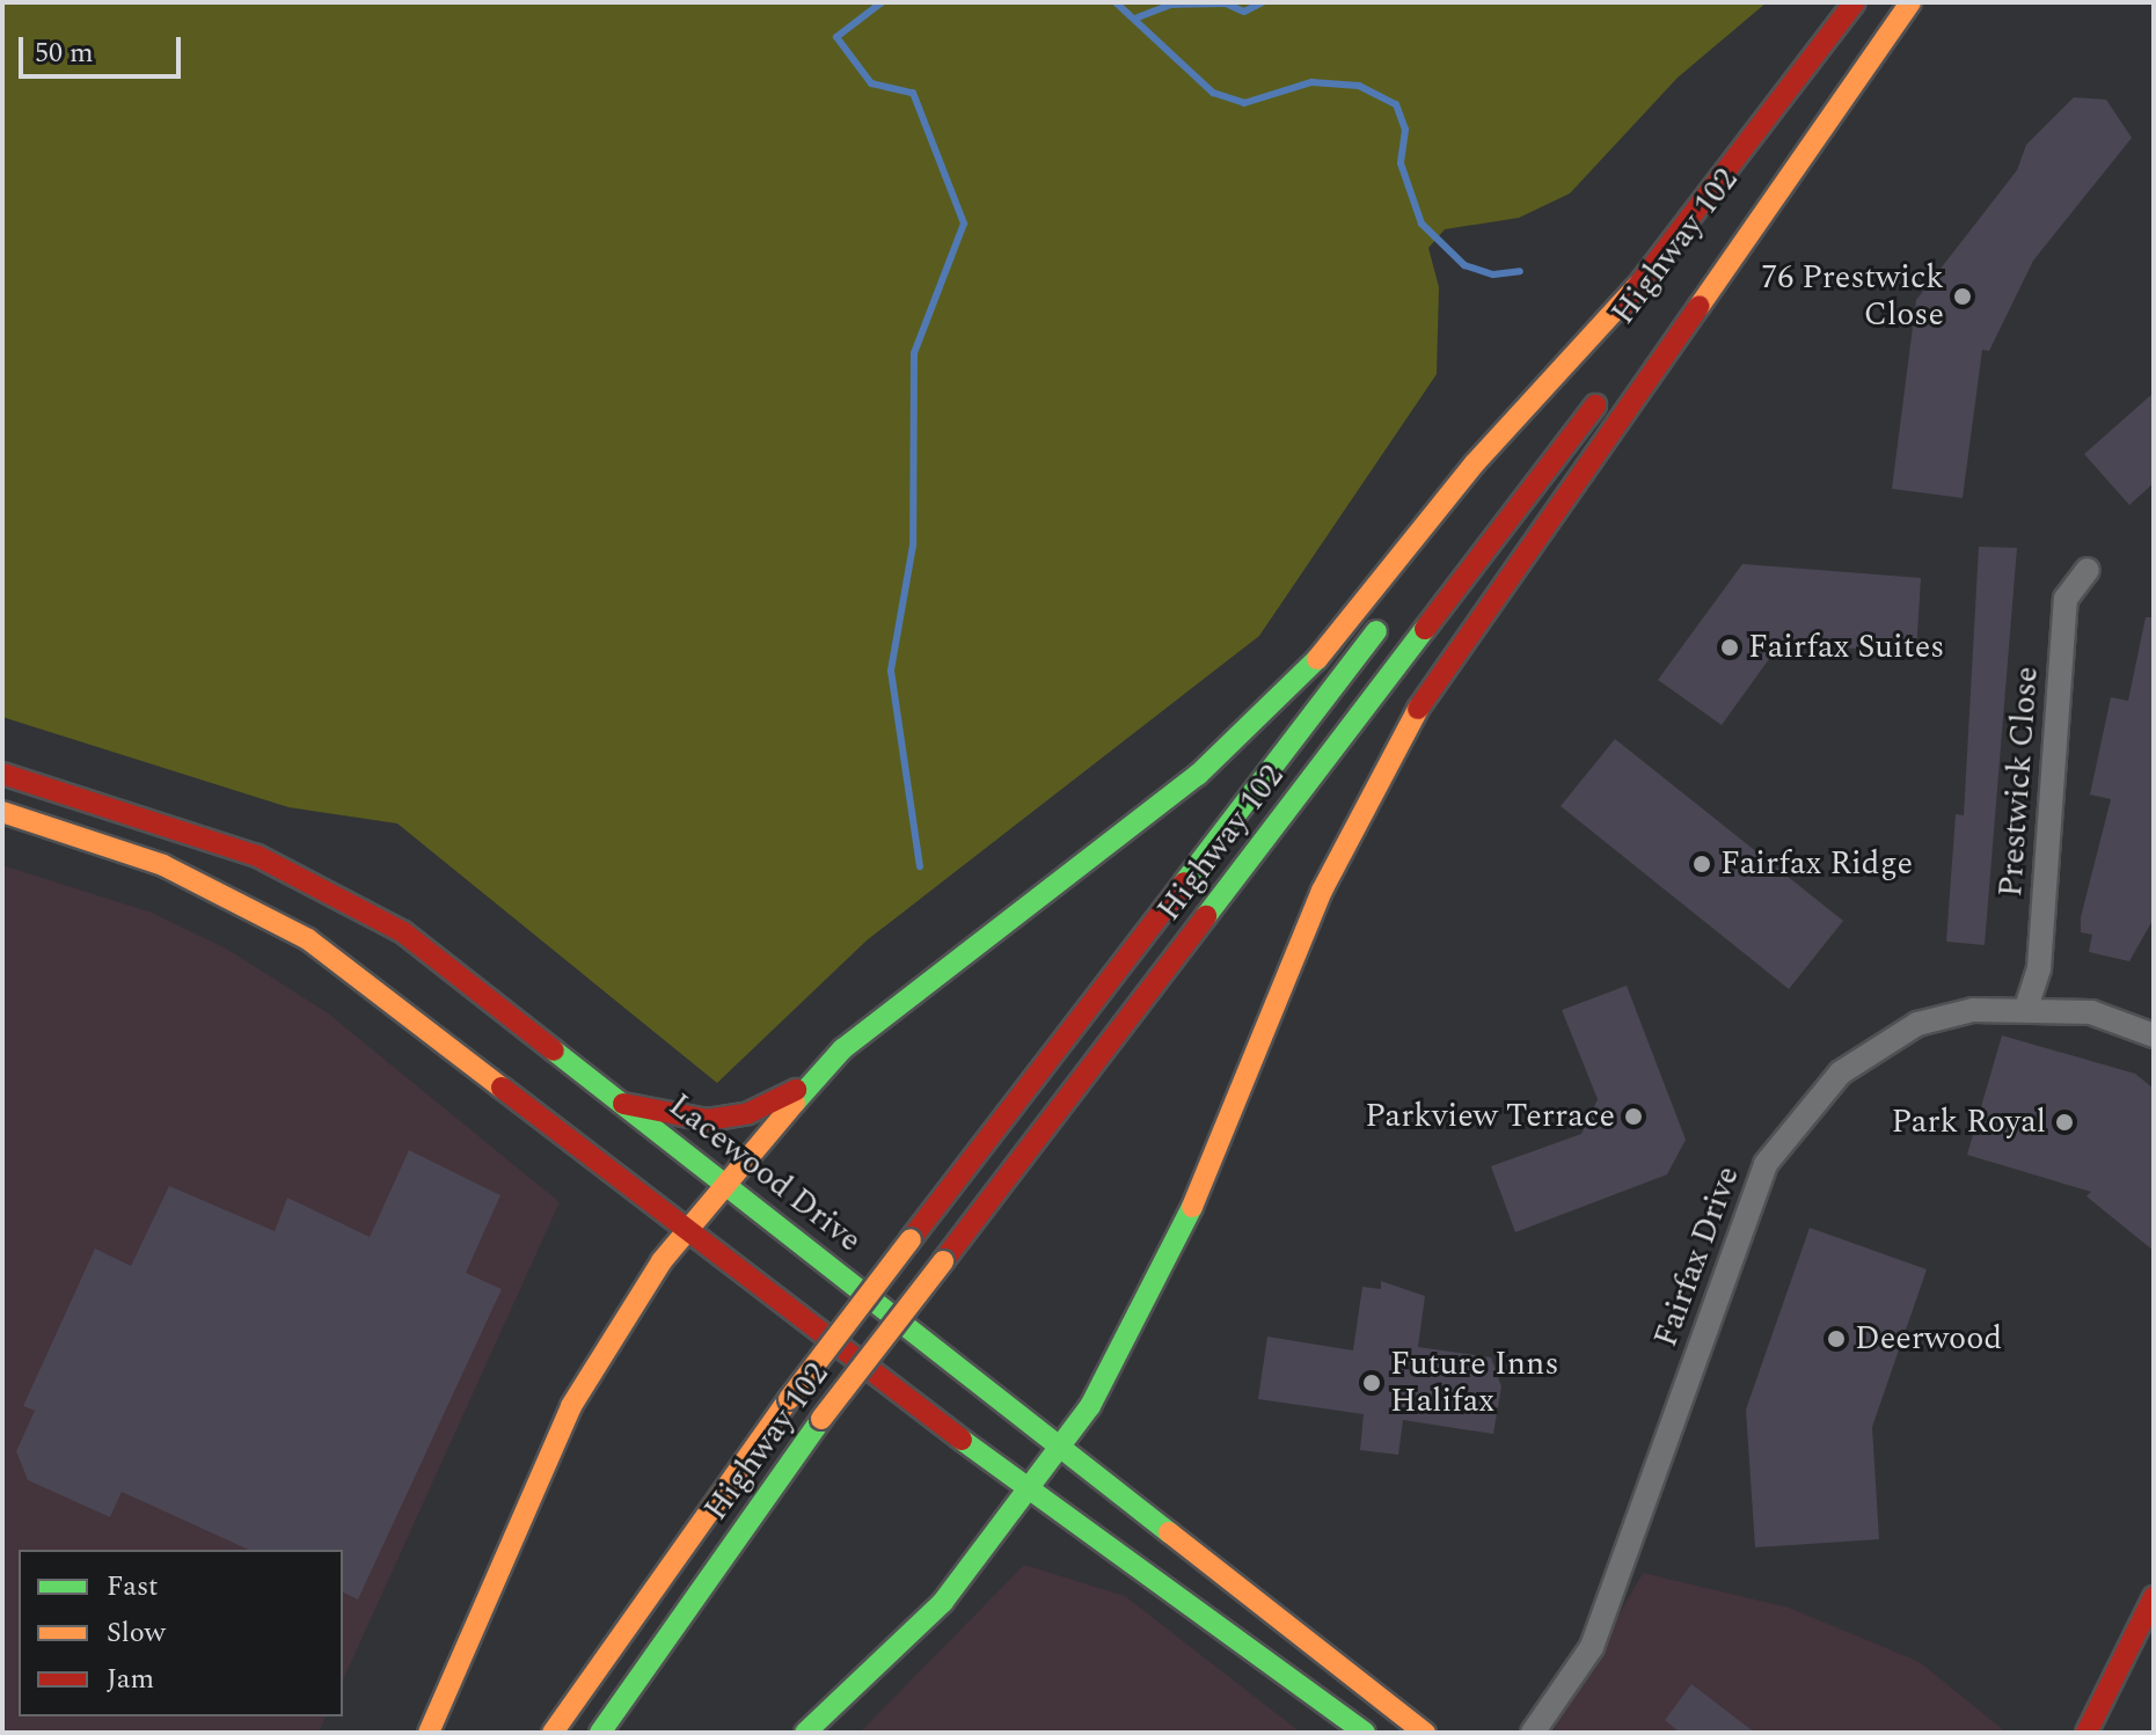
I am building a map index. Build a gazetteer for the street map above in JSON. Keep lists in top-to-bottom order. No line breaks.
{"streets":{"main road":["Highway 102","Lacewood Drive"],"street":["Prestwick Close","Fairfax Drive"]},"crossings":[["Prestwick Close","Fairfax Drive"]],"places":["76 Prestwick Close","Fairfax Suites","Fairfax Ridge","Parkview Terrace","Park Royal","Deerwood","Future Inns Halifax"],"legend":["Fast","Slow","Jam"],"scale_bar":"50 m"}
